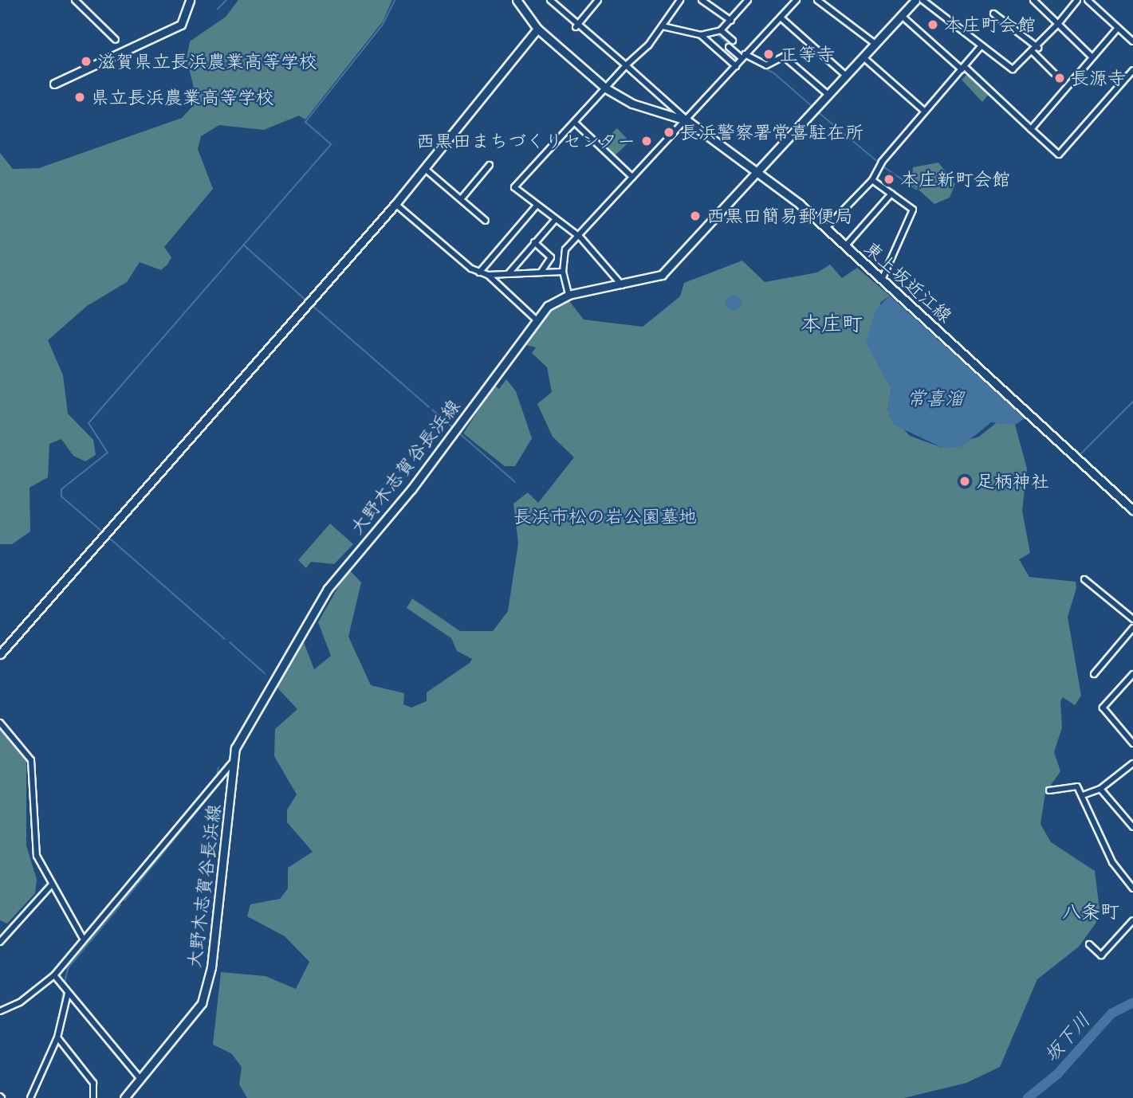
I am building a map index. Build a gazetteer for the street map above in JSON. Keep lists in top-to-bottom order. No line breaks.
{"streets":{"main road":["東上坂近江線","大野木志賀谷長浜線"]},"crossings":[["東上坂近江線","大野木志賀谷長浜線"]],"districts":["本庄町","八条町"],"water":["常喜溜","坂下川"],"parks":["長浜市松の岩公園墓地"],"places":["本庄町会館","正等寺","滋賀県立長浜農業高等学校","長源寺","県立長浜農業高等学校","長浜警察署常喜駐在所","西黒田まちづくりセンター","本庄新町会館","西黒田簡易郵便局","足柄神社"]}
